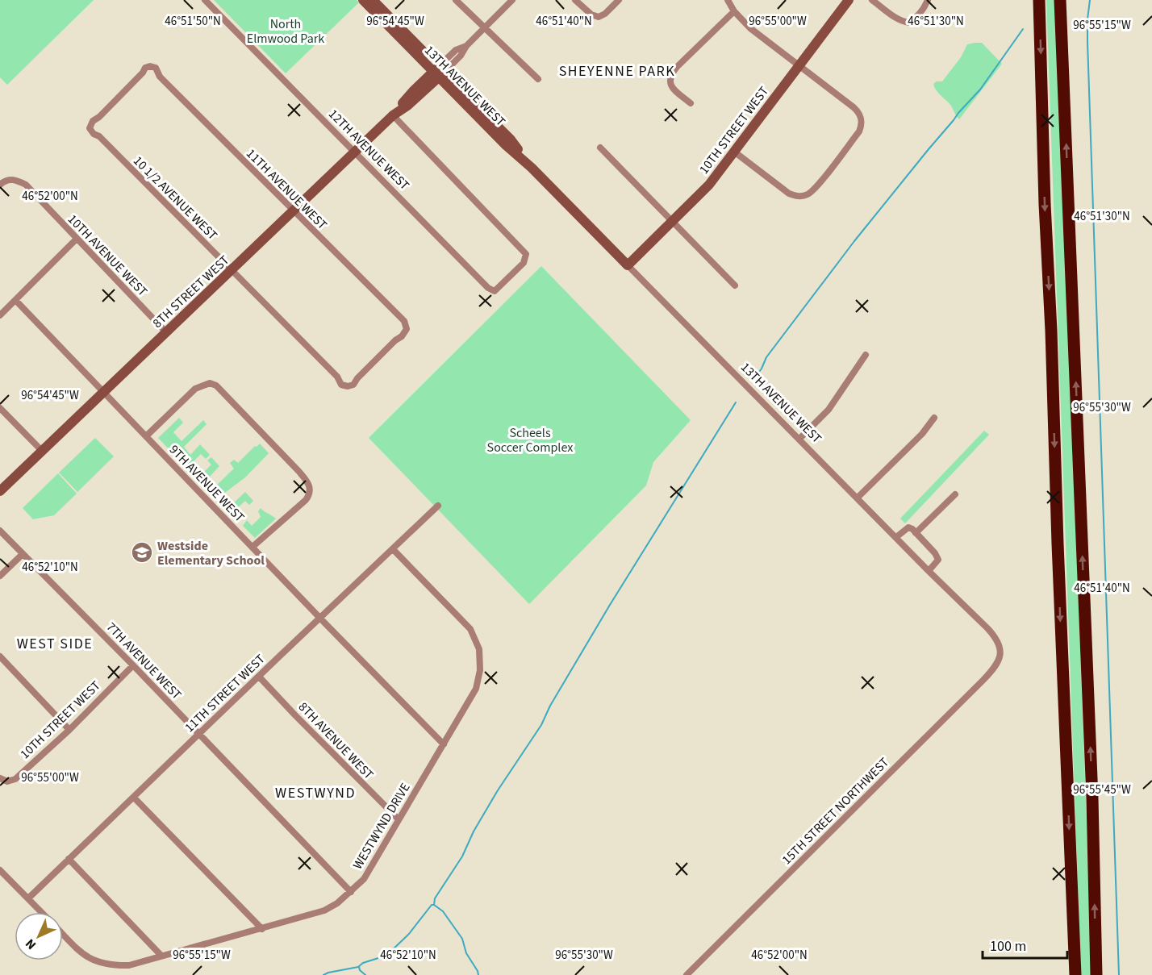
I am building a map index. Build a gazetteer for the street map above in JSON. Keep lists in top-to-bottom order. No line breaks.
{"streets":{"street":["13TH AVENUE WEST","10TH STREET WEST","12TH AVENUE WEST","11TH AVENUE WEST","10 1/2 AVENUE WEST","10TH AVENUE WEST","8TH STREET WEST","9TH AVENUE WEST","7TH AVENUE WEST","11TH STREET WEST","8TH AVENUE WEST","15TH STREET NORTHWEST","WESTWYND DRIVE"]},"crossings":[["13TH AVENUE WEST","10TH STREET WEST"],["13TH AVENUE WEST","8TH STREET WEST"],["13TH AVENUE WEST","15TH STREET NORTHWEST"],["10TH STREET WEST","7TH AVENUE WEST"],["12TH AVENUE WEST","8TH STREET WEST"],["11TH AVENUE WEST","10 1/2 AVENUE WEST"],["11TH AVENUE WEST","8TH STREET WEST"],["10 1/2 AVENUE WEST","8TH STREET WEST"],["10TH AVENUE WEST","8TH STREET WEST"],["8TH STREET WEST","9TH AVENUE WEST"],["9TH AVENUE WEST","11TH STREET WEST"],["9TH AVENUE WEST","WESTWYND DRIVE"],["7TH AVENUE WEST","11TH STREET WEST"],["7TH AVENUE WEST","WESTWYND DRIVE"],["11TH STREET WEST","8TH AVENUE WEST"],["11TH STREET WEST","WESTWYND DRIVE"],["8TH AVENUE WEST","WESTWYND DRIVE"]],"districts":["SHEYENNE PARK","WEST SIDE","WESTWYND"],"parks":["North Elmwood Park","Scheels Soccer Complex"],"places":{"school or university":["Westside Elementary School"]},"scale_bar":"100 m","north":"bottom left","coordinates":["46°51'50\"N","96°54'45\"W","46°51'40\"N","96°55'00\"W","46°51'30\"N","96°55'15\"W","46°52'00\"N","96°55'30\"W","46°52'10\"N","96°55'45\"W"]}
